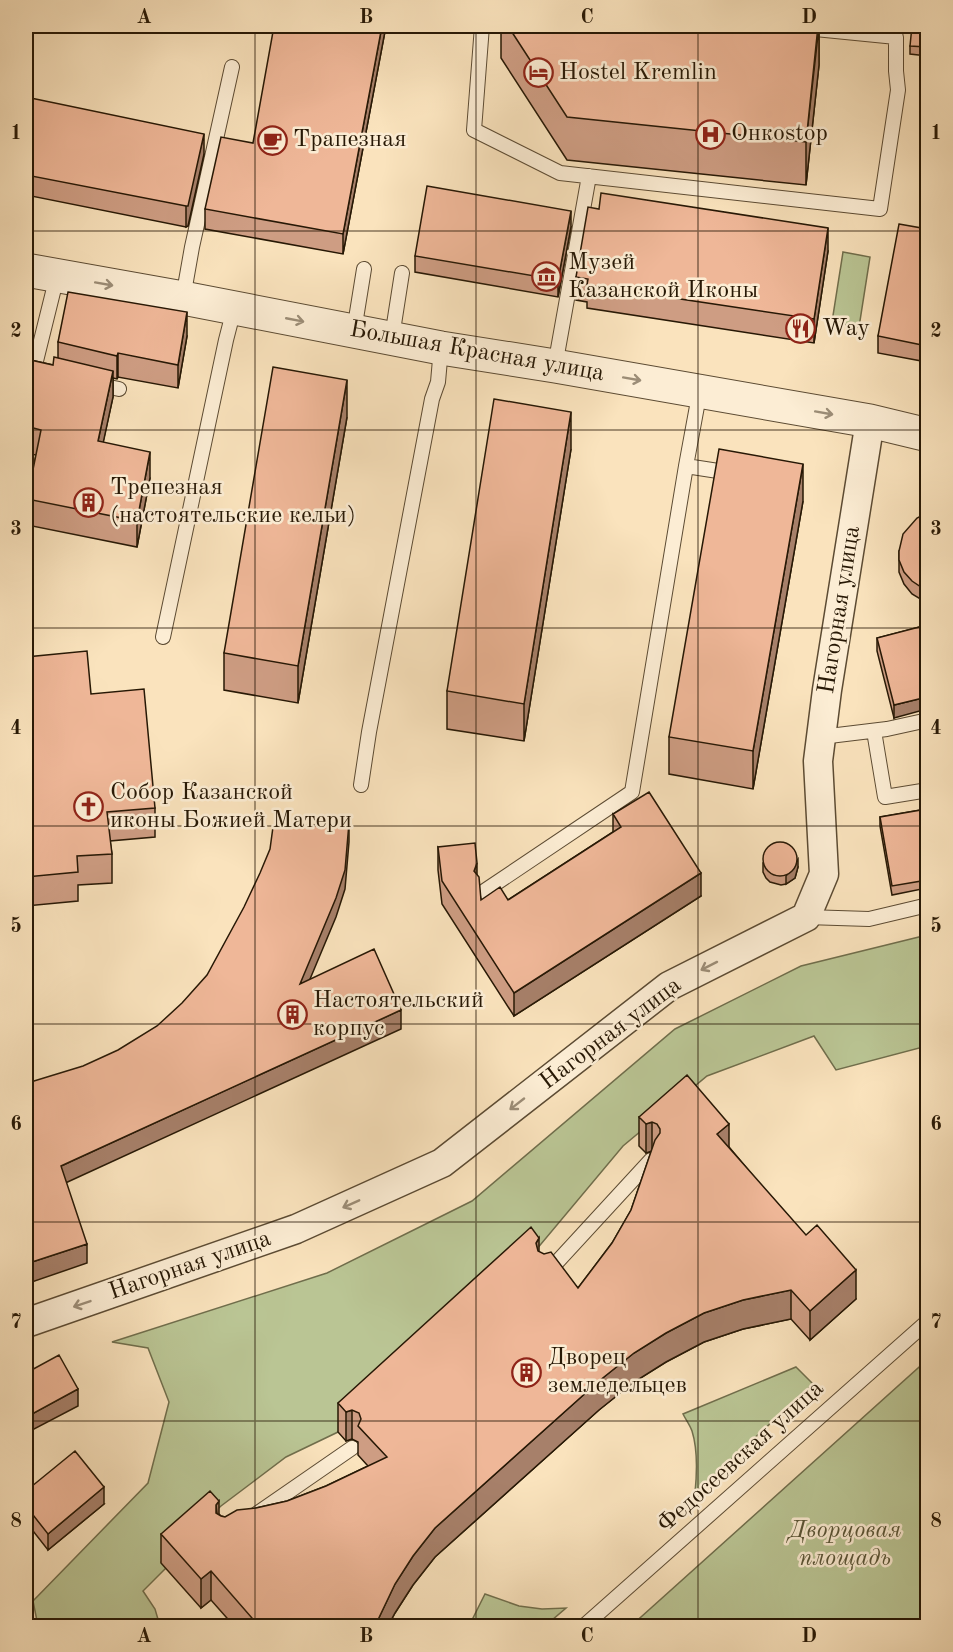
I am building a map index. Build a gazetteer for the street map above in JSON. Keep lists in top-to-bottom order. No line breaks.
{"streets":{"street":["Большая Красная улица","Нагорная улица"],"lane":["Федосеевская улица"]},"crossings":[["Большая Красная улица","Нагорная улица"]],"one_way":["Большая Красная улица","Нагорная улица"],"parks":["Дворцовая площадь"],"places":{"hotel":["Hostel Kremlin"],"hospital":["Онкоstop"],"cafe":["Трапезная"],"museum":["Музей Казанской Иконы"],"restaurant":["Way"],"building":["Трепезная (настоятельские кельи)","Настоятельский корпус","Дворец земледельцев"],"church":["Собор Казанской иконы Божией Матери"]},"grid":{"columns":["A","B","C","D"],"rows":["1","2","3","4","5","6","7","8"]}}
